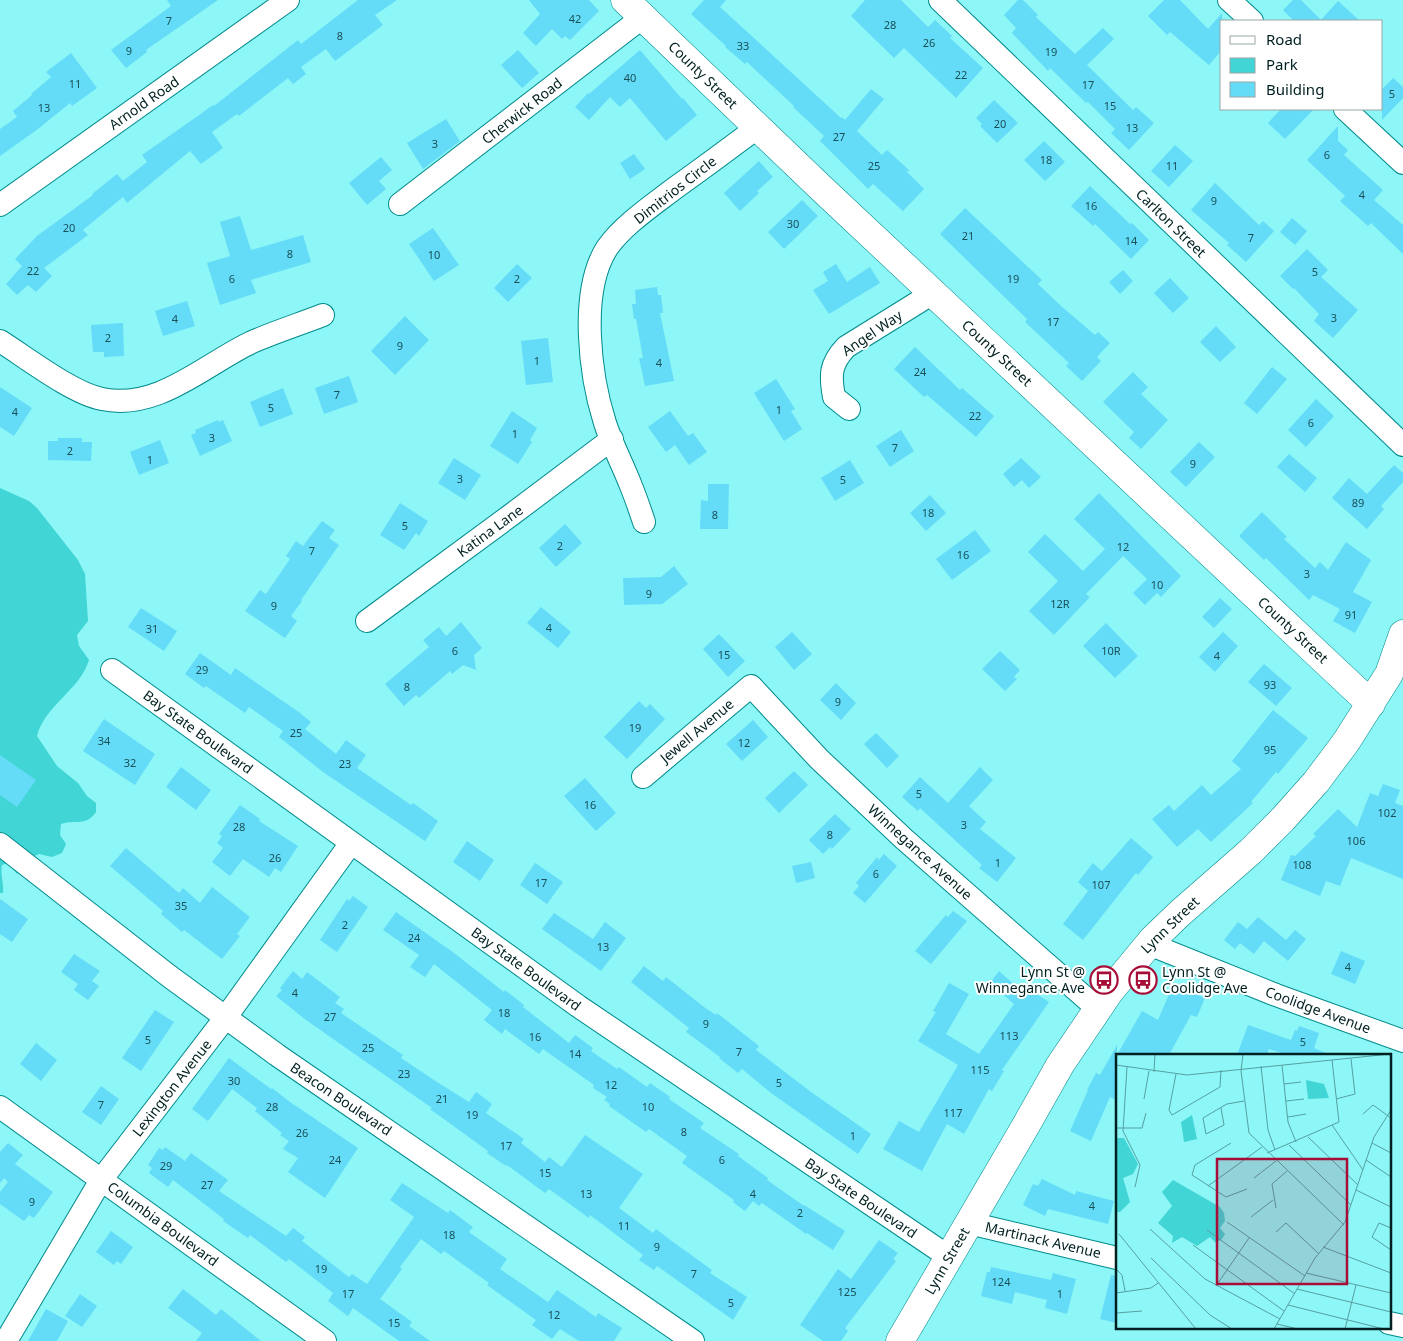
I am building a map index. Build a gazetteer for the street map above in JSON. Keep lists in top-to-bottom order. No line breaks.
{"streets":{"main road":["County Street","Lynn Street"],"street":["Arnold Road","Cherwick Road","Dimitrios Circle","Carlton Street","Angel Way","Katina Lane","Jewell Avenue","Bay State Boulevard","Winnegance Avenue","Coolidge Avenue","Lexington Avenue","Beacon Boulevard","Columbia Boulevard","Martinack Avenue"]},"crossings":[["County Street","Cherwick Road"],["County Street","Dimitrios Circle"],["County Street","Angel Way"],["County Street","Lynn Street"],["Dimitrios Circle","Katina Lane"],["Jewell Avenue","Winnegance Avenue"],["Bay State Boulevard","Lynn Street"],["Bay State Boulevard","Lexington Avenue"],["Winnegance Avenue","Lynn Street"],["Lynn Street","Coolidge Avenue"],["Lynn Street","Martinack Avenue"],["Lexington Avenue","Beacon Boulevard"],["Lexington Avenue","Columbia Boulevard"]],"places":{"bus stop":["Lynn St @ Winnegance Ave","Lynn St @ Coolidge Ave"]},"house_numbers":["42","7","28","8","26","33","9","19","22","40","11","17","5","15","13","20","13","27","3","6","18","25","11","4","9","16","30","20","21","7","14","8","10","22","5","6","2","19","3","4","17","2","9","1","4","24","7","5","1","4","22","6","1","3","7","2","1","9","3","5","89","18","8","5","2","12","7","16","3","10","9","12R","9","91","4","31","6","10R","15","4","29","93","8","9","19","25","34","12","95","32","23","5","16","102","3","28","8","106","26","1","108","6","17","107","35","2","24","13","4","4","18","27","9","113","16","5","5","25","7","14","115","23","30","5","12","21","7","28","10","117","19","8","26","1","17","24","6","29","15","27","13","4","9","4","2","11","18","9","19","7","124","125","17","1","5","12","15"],"legend":["Road","Park","Building"]}
